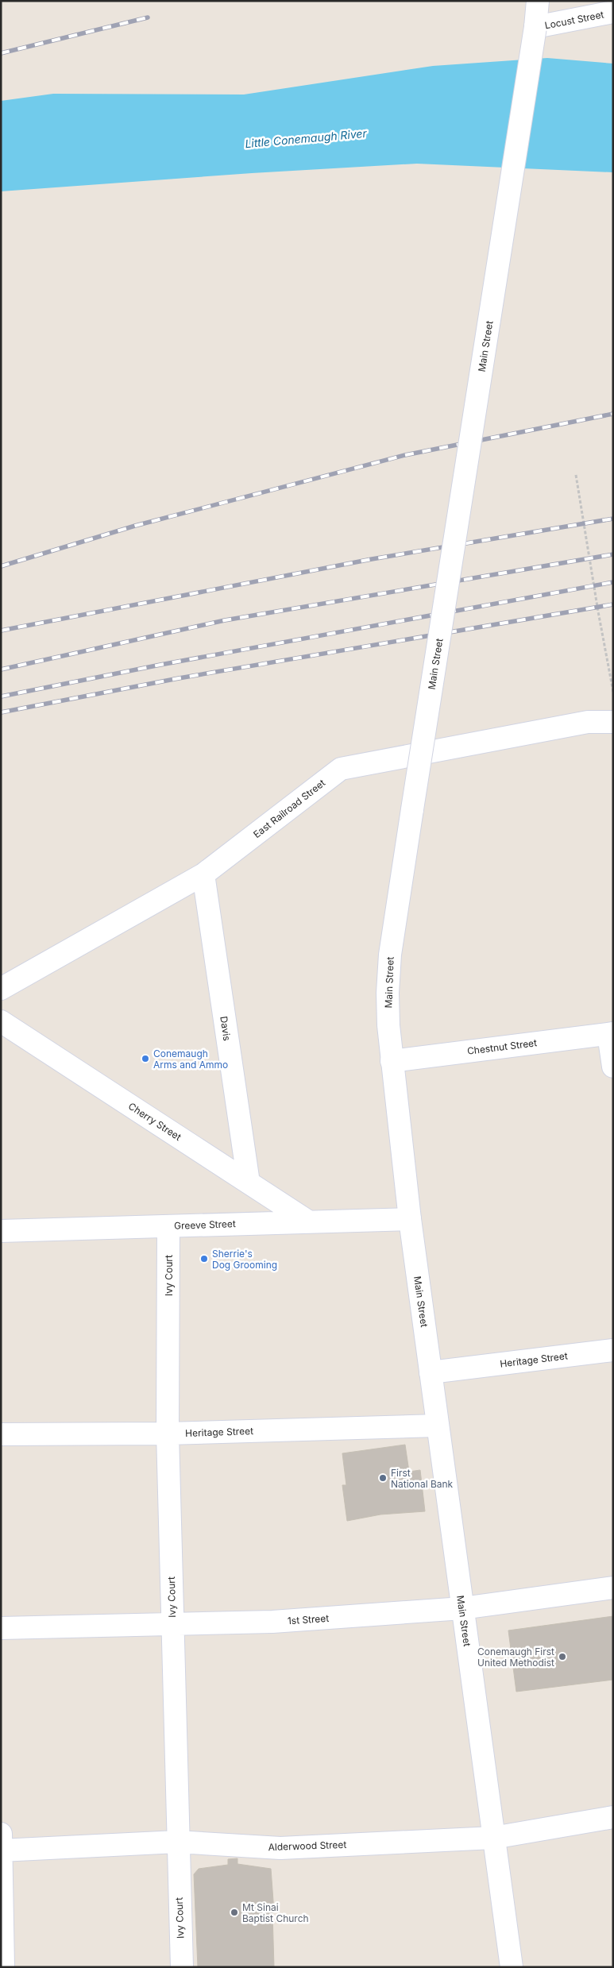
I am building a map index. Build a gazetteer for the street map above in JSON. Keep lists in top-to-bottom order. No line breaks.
{"streets":{"street":["Locust Street","Main Street","East Railroad Street","Davis","Chestnut Street","Cherry Street","Greeve Street","Ivy Court","Heritage Street","1st Street","Alderwood Street"]},"crossings":[["Locust Street","Main Street"],["Main Street","Chestnut Street"],["Main Street","Greeve Street"],["Main Street","Heritage Street"],["Main Street","1st Street"],["Main Street","Alderwood Street"],["East Railroad Street","Davis"],["Davis","Cherry Street"],["Cherry Street","Greeve Street"],["Greeve Street","Ivy Court"],["Ivy Court","Heritage Street"],["Ivy Court","1st Street"],["Ivy Court","Alderwood Street"]],"water":["Little Conemaugh River"],"places":["Conemaugh Arms and Ammo","Sherrie's Dog Grooming","First National Bank","Conemaugh First United Methodist","Mt Sinai Baptist Church"]}
